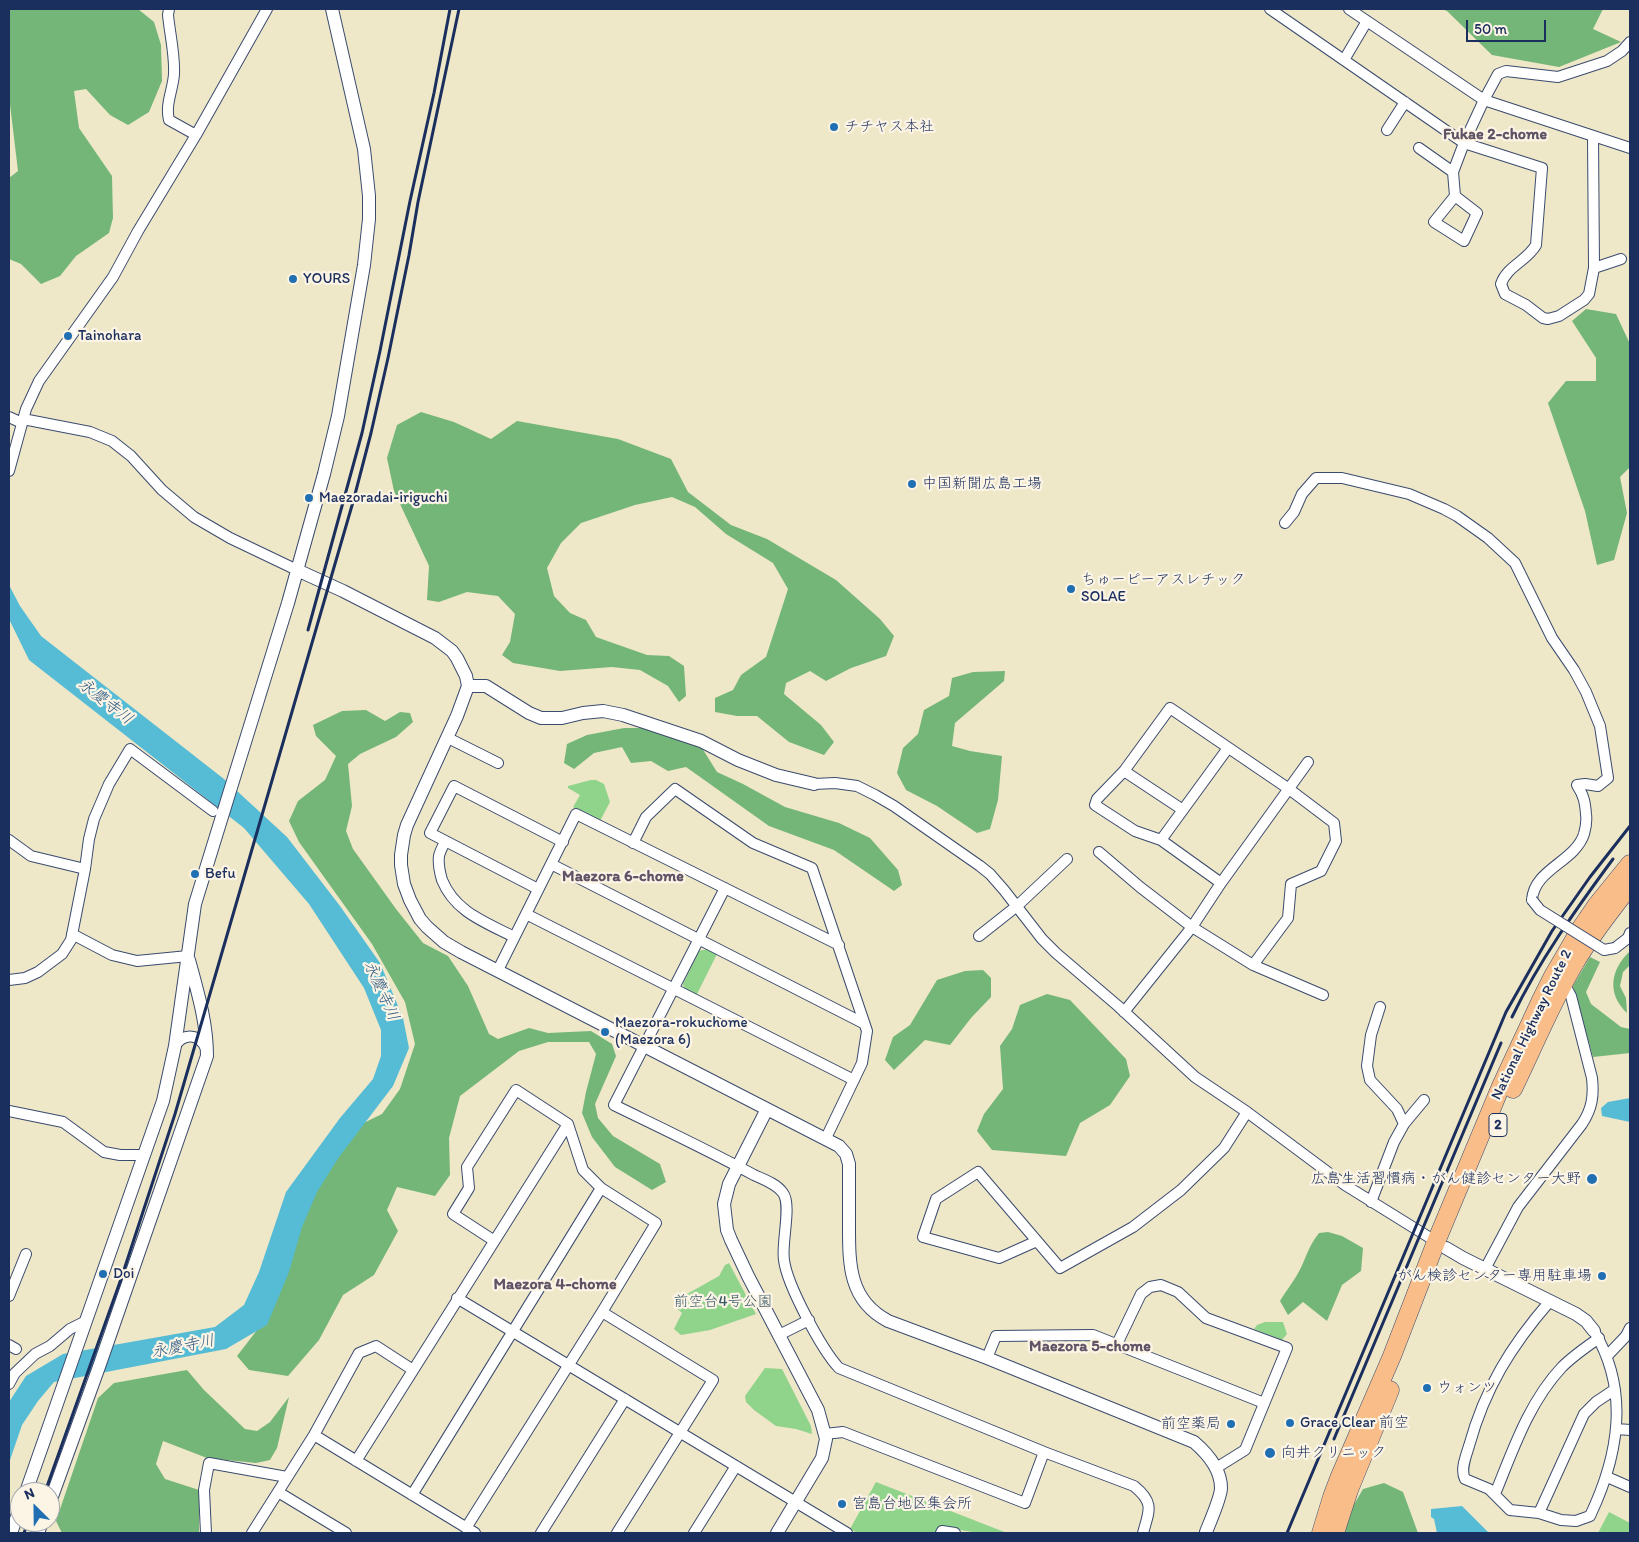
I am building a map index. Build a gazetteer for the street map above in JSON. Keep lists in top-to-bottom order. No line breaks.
{"streets":{"highway":["National Highway Route 2","2"]},"districts":["Fukae 2-chome","Maezora 6-chome","Maezora 4-chome","Maezora 5-chome"],"water":["永慶寺川"],"parks":["前空台4号公園"],"places":["チチヤス本社","YOURS","Tainohara","中国新聞広島工場","Maezoradai-iriguchi","ちゅーピーアスレチック SOLAE","Befu","Maezora-rokuchome (Maezora 6)","広島生活習慣病・がん健診センター大野","Doi","がん検診センター専用駐車場","ウォンツ","Grace Clear 前空","前空薬局","向井クリニック","宮島台地区集会所"],"scale_bar":"50 m","north":"top left"}
